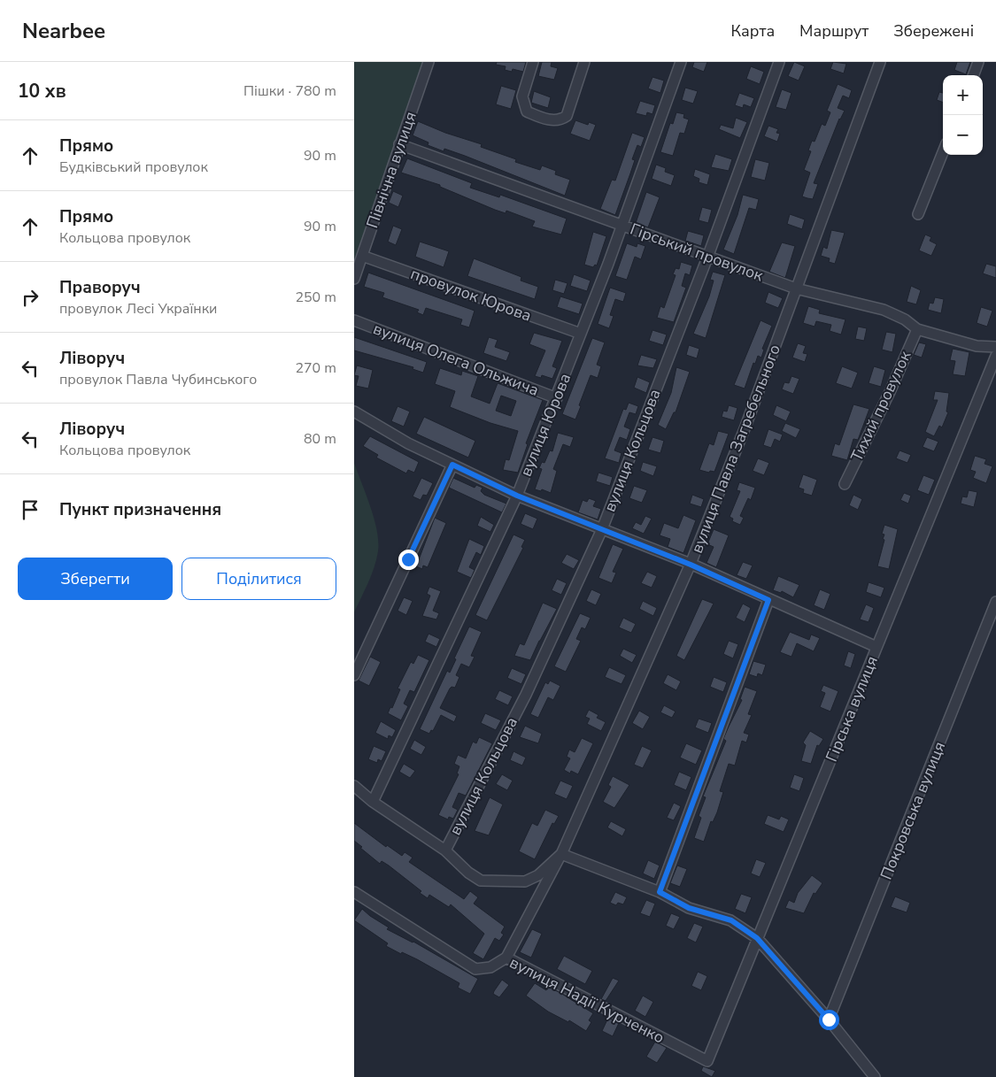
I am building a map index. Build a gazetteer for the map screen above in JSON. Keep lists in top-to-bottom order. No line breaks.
{"streets":{"street":["Північна вулиця","Гірський провулок","провулок Юрова","вулиця Олега Ольжича","Тихий провулок","вулиця Юрова","вулиця Павла Загребельного","вулиця Кольцова","Гірська вулиця","Покровська вулиця","вулиця Надії Курченко"]},"crossings":[["Північна вулиця","Гірський провулок"],["Північна вулиця","провулок Юрова"],["Гірський провулок","Тихий провулок"],["Гірський провулок","вулиця Юрова"],["Гірський провулок","вулиця Павла Загребельного"],["Гірський провулок","вулиця Кольцова"],["провулок Юрова","вулиця Юрова"],["вулиця Олега Ольжича","вулиця Юрова"],["вулиця Павла Загребельного","вулиця Надії Курченко"],["Гірська вулиця","вулиця Надії Курченко"]],"page":{"header":"Nearbee","nav":["Карта","Маршрут","Збережені"],"heading":["10 хв","Пішки · 780 m"],"map_buttons":["+","−"],"list":[["Прямо","Будківський провулок","90 m"],["Прямо","Кольцова провулок","90 m"],["Праворуч","провулок Лесі Українки","250 m"],["Ліворуч","провулок Павла Чубинського","270 m"],["Ліворуч","Кольцова провулок","80 m"],"Пункт призначення"],"buttons":["Зберегти","Поділитися"]}}
